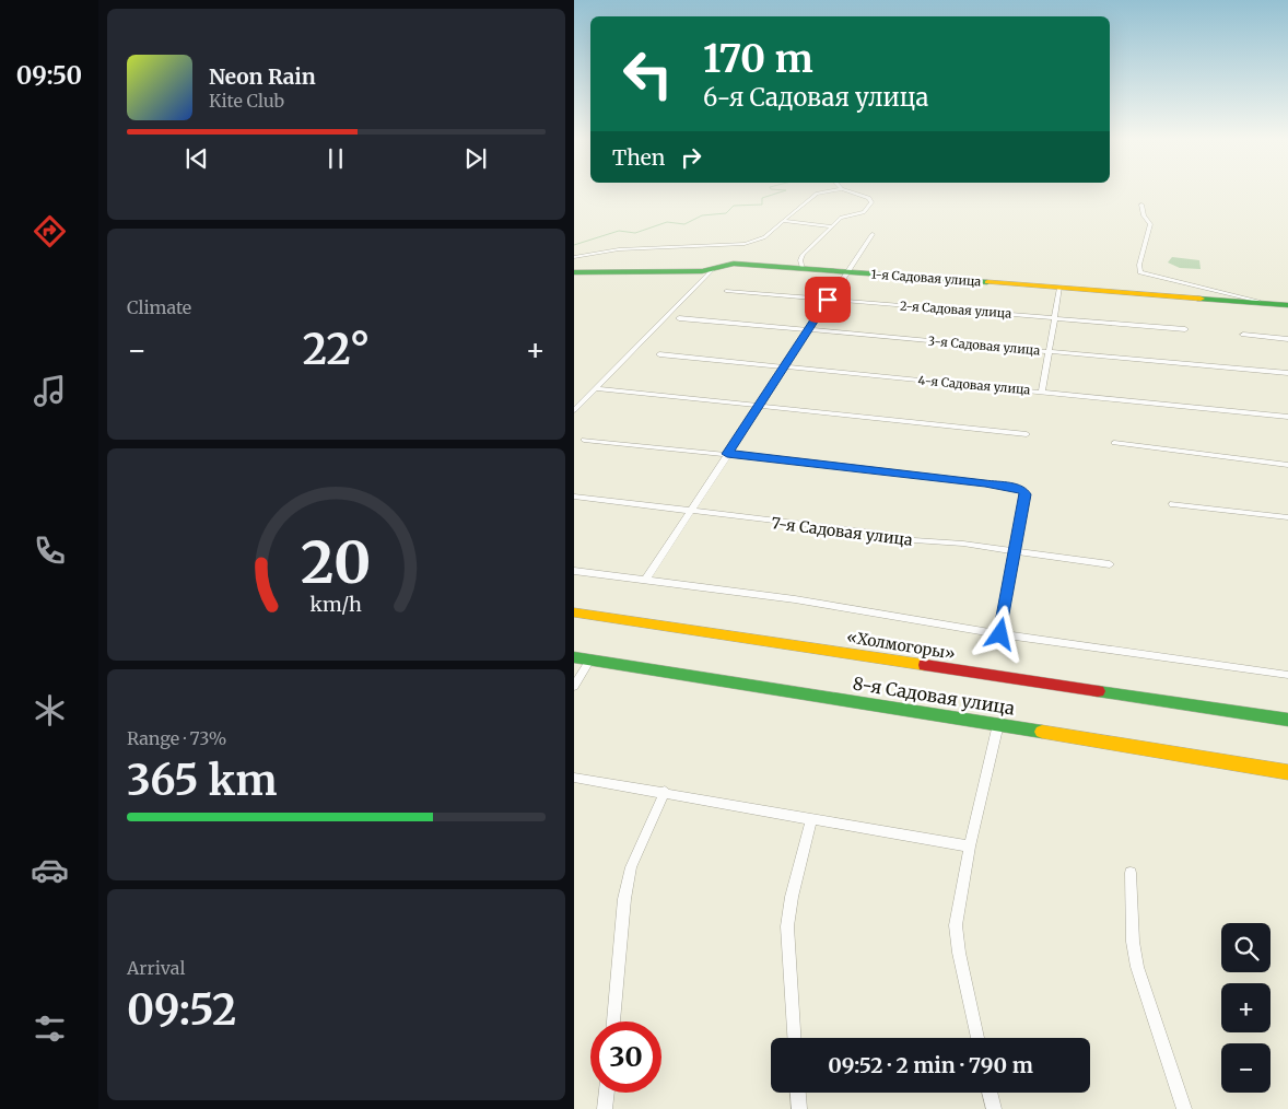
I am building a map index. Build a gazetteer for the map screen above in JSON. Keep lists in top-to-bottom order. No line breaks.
{"streets":{"main road":["1-я Садовая улица","«Холмогоры»","8-я Садовая улица"],"street":["2-я Садовая улица","3-я Садовая улица","4-я Садовая улица","7-я Садовая улица"]},"page":{"tabs":"09:50","turn":["170 m","6-я Садовая улица"],"song":["Neon Rain","Kite Club"],"then":"Then","tile":["Climate",["Range · 73%","365 km"],["Arrival","09:52"]],"heat":["−","22°","+"],"map_buttons":["+","−"],"limit":"30","trip":"09:52 · 2 min · 790 m","gauge":["20","km/h"]}}
